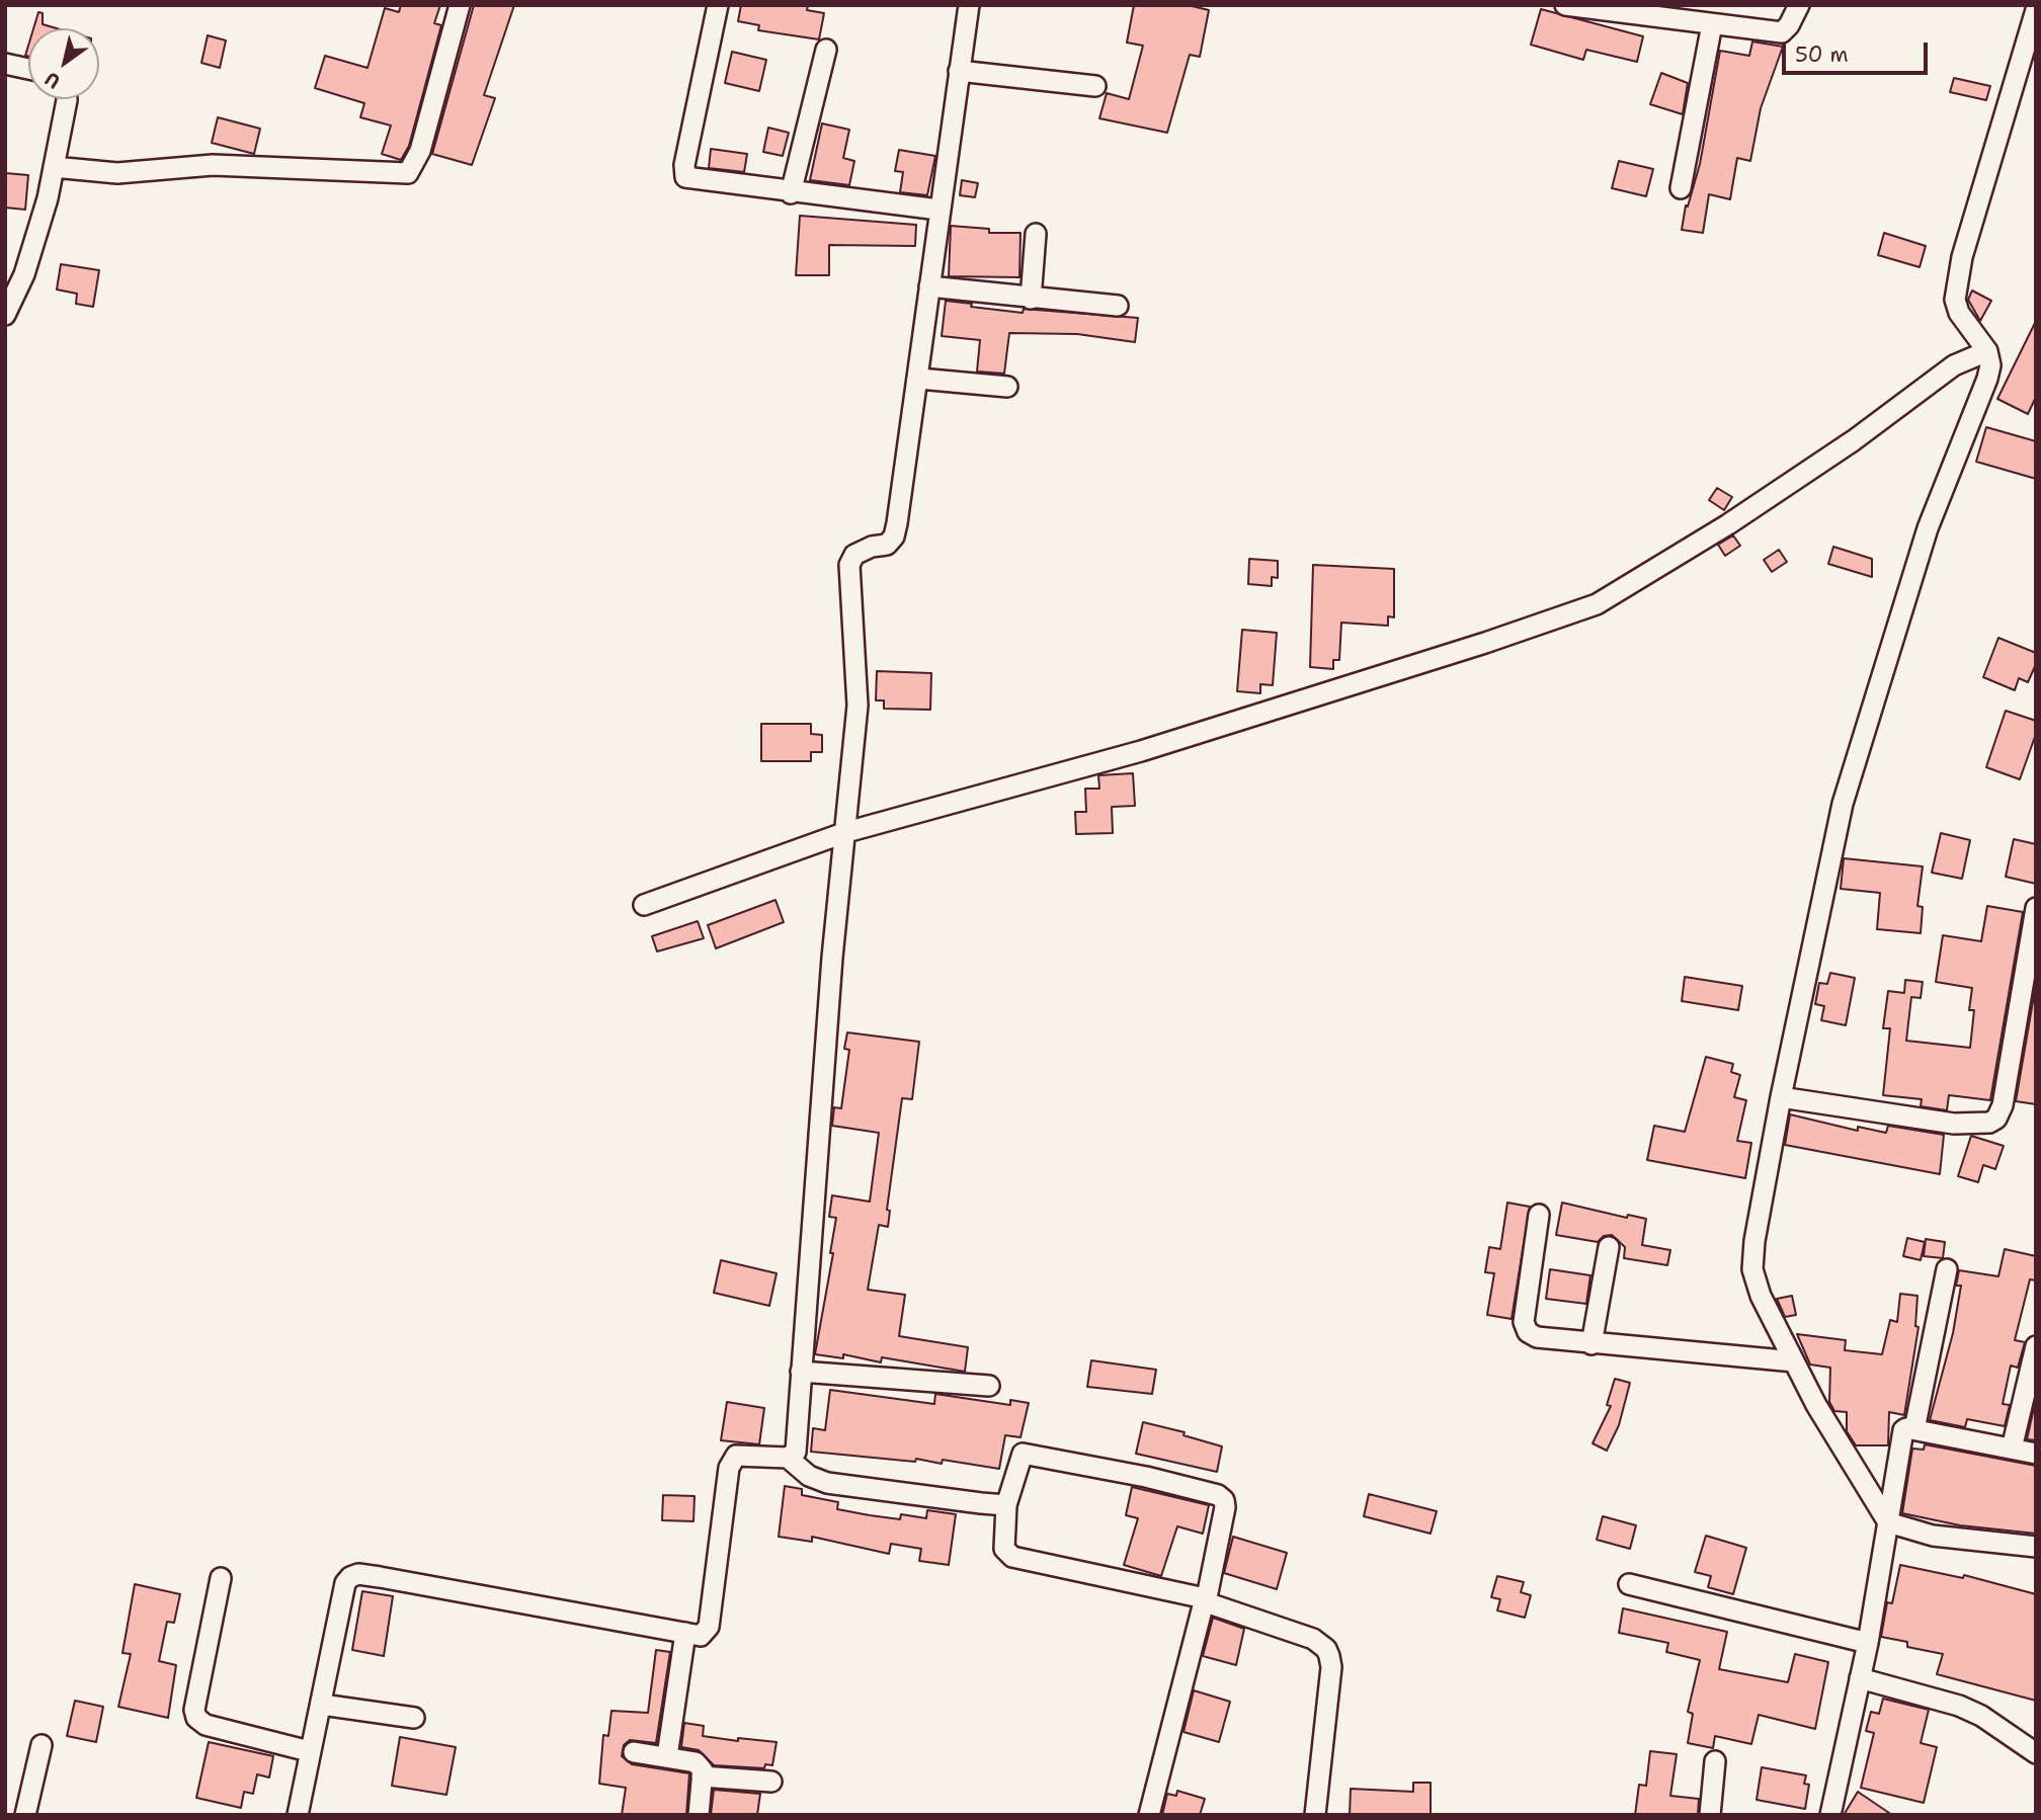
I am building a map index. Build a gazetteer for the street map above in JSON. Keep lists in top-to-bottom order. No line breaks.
{"scale_bar":"50 m","north":"bottom left"}
